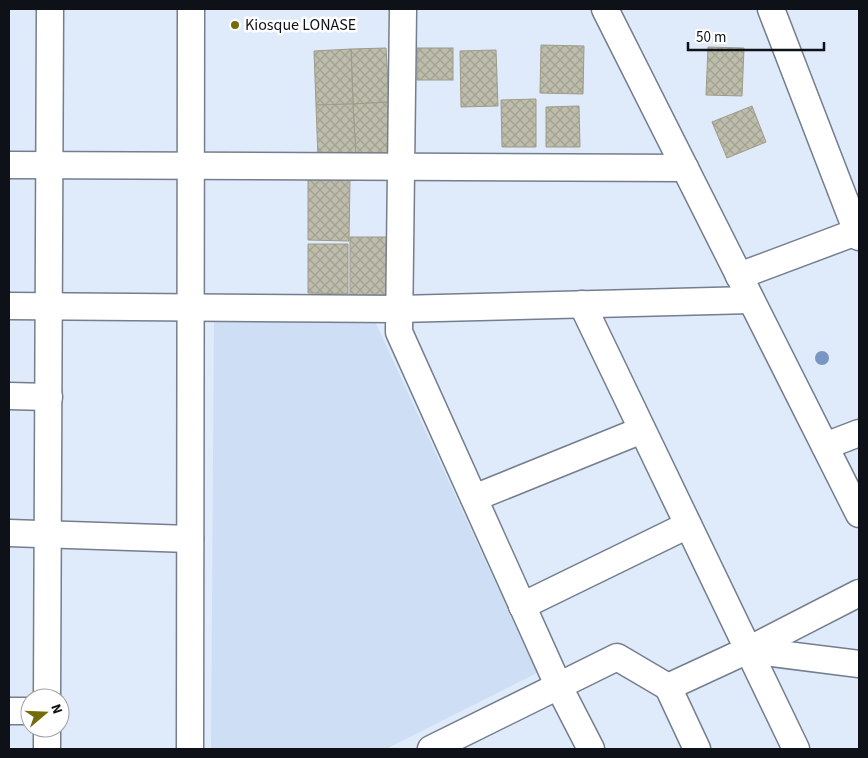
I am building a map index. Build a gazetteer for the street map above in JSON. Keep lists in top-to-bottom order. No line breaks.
{"places":["Kiosque LONASE"],"scale_bar":"50 m","north":"right"}
